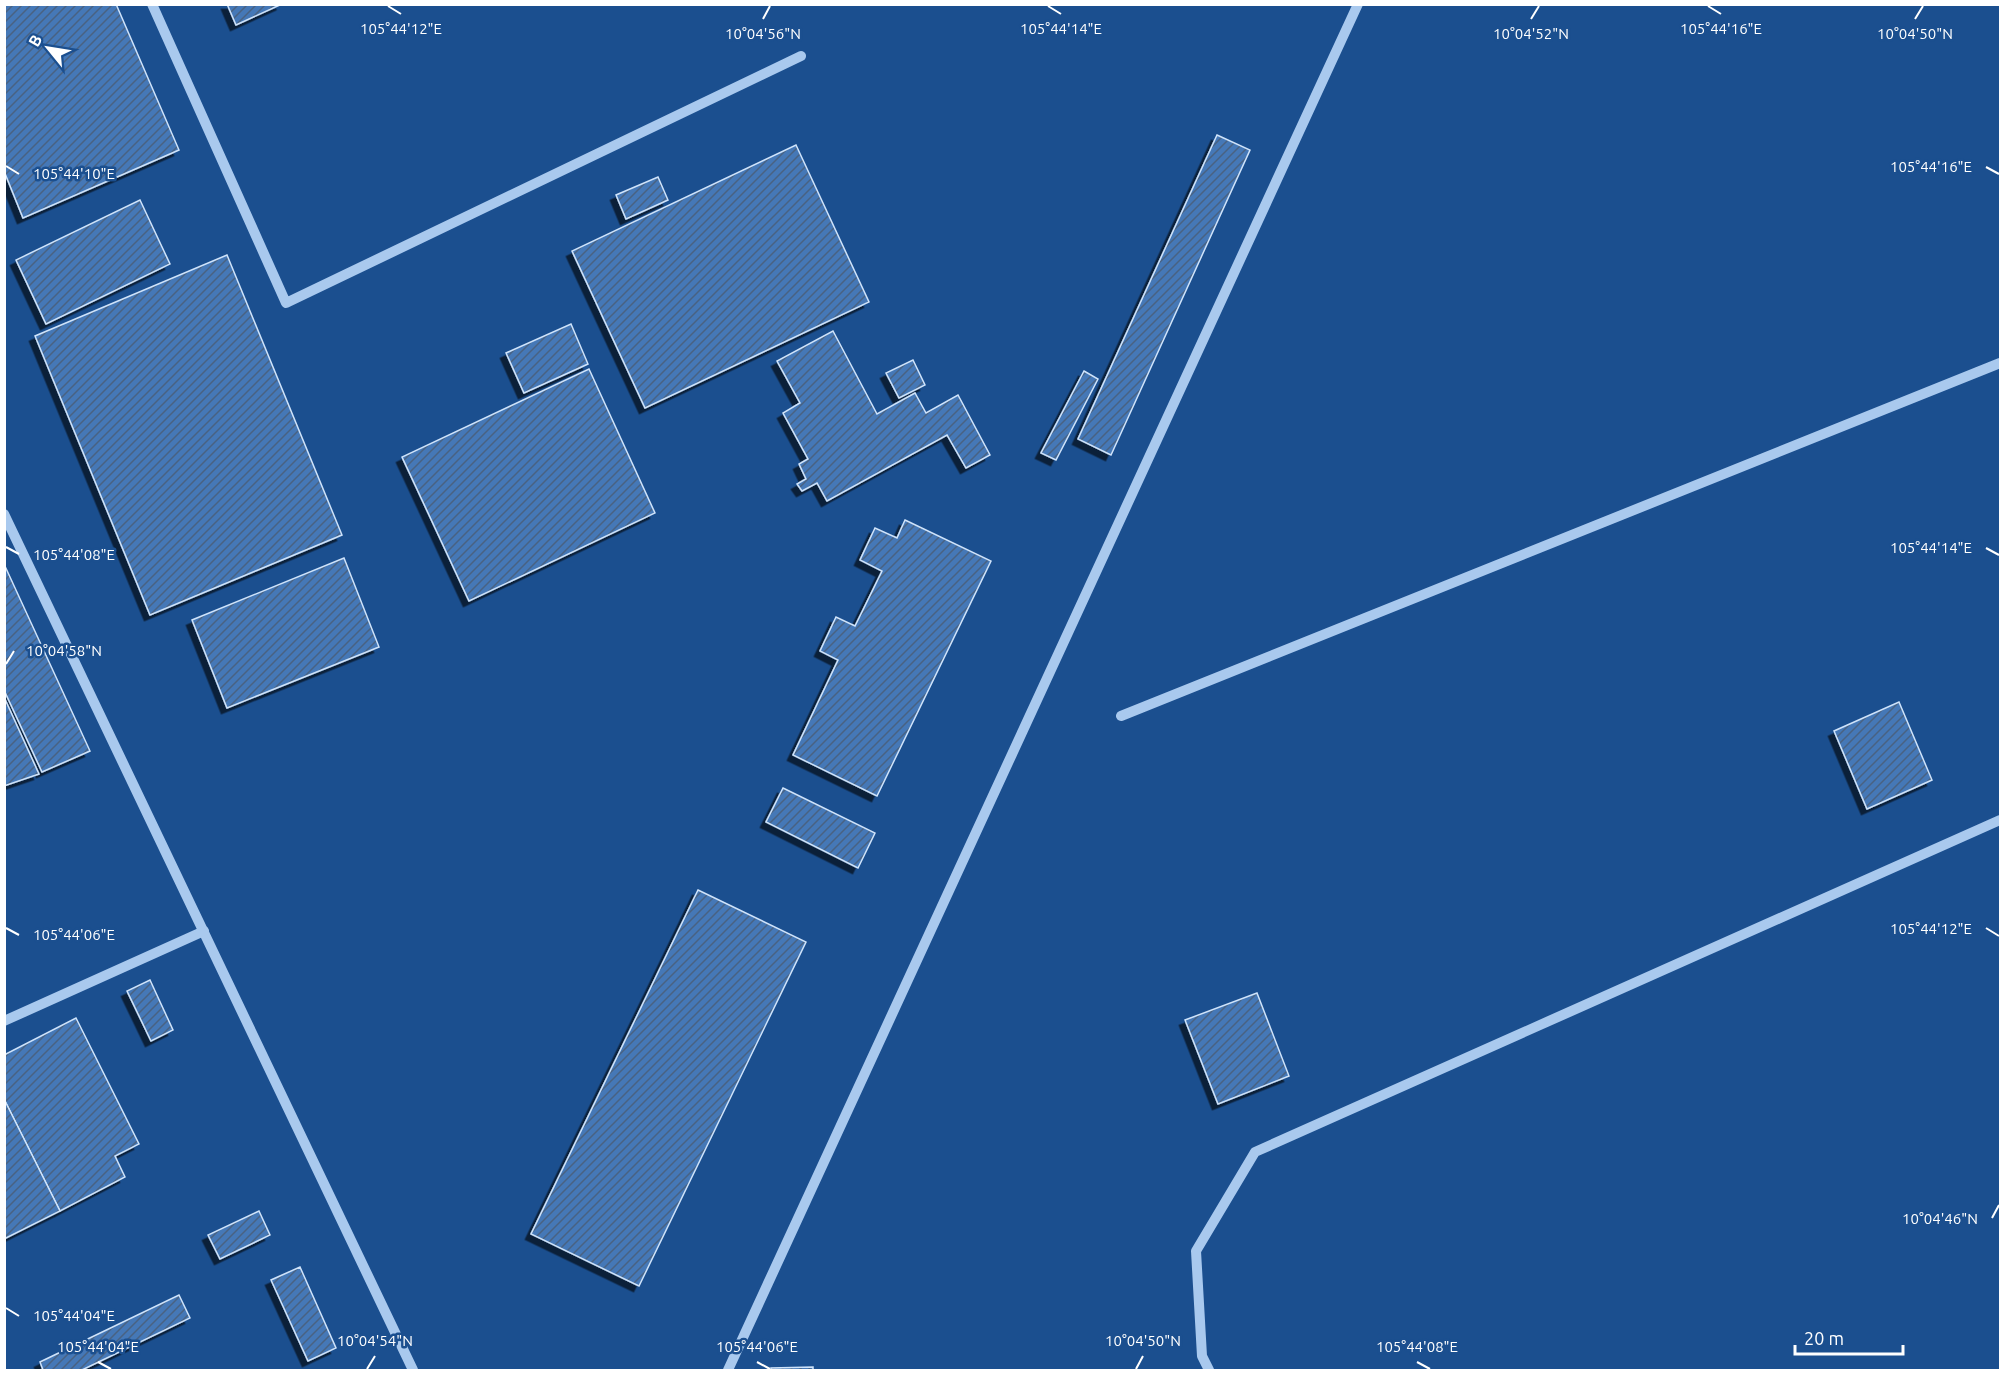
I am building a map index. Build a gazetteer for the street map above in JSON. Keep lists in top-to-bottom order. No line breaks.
{"scale_bar":"20 m","north":"top left","coordinates":["105°44'12\"E","105°44'14\"E","105°44'16\"E","10°04'56\"N","10°04'52\"N","10°04'50\"N","105°44'10\"E","105°44'08\"E","10°04'58\"N","105°44'06\"E","10°04'46\"N","105°44'04\"E","10°04'54\"N"]}
